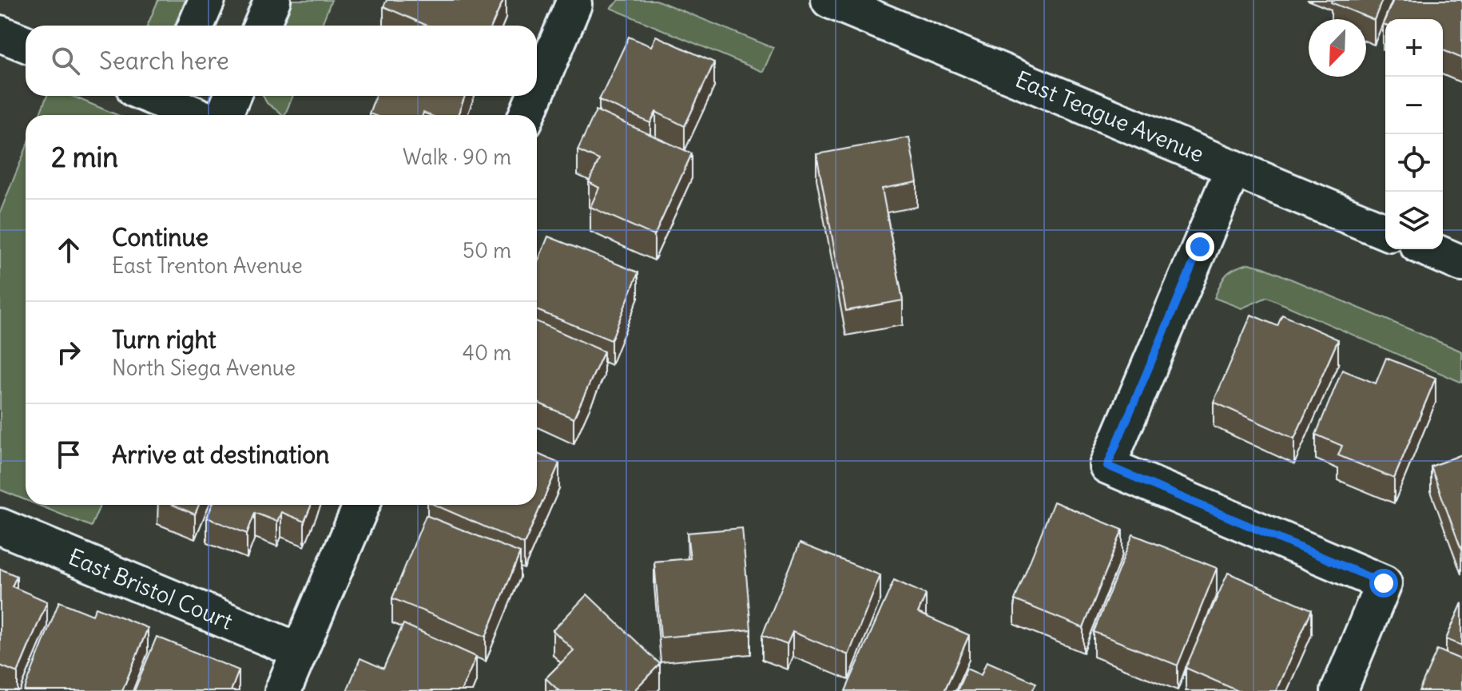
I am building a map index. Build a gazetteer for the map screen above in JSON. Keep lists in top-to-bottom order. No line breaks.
{"streets":{"street":["East Teague Avenue","East Bristol Court"]},"north":"bottom left","page":{"map_buttons":["+","−"],"search":"Search here","heading":["2 min","Walk · 90 m"],"list":[["Continue","East Trenton Avenue","50 m"],["Turn right","North Siega Avenue","40 m"],"Arrive at destination"]}}
